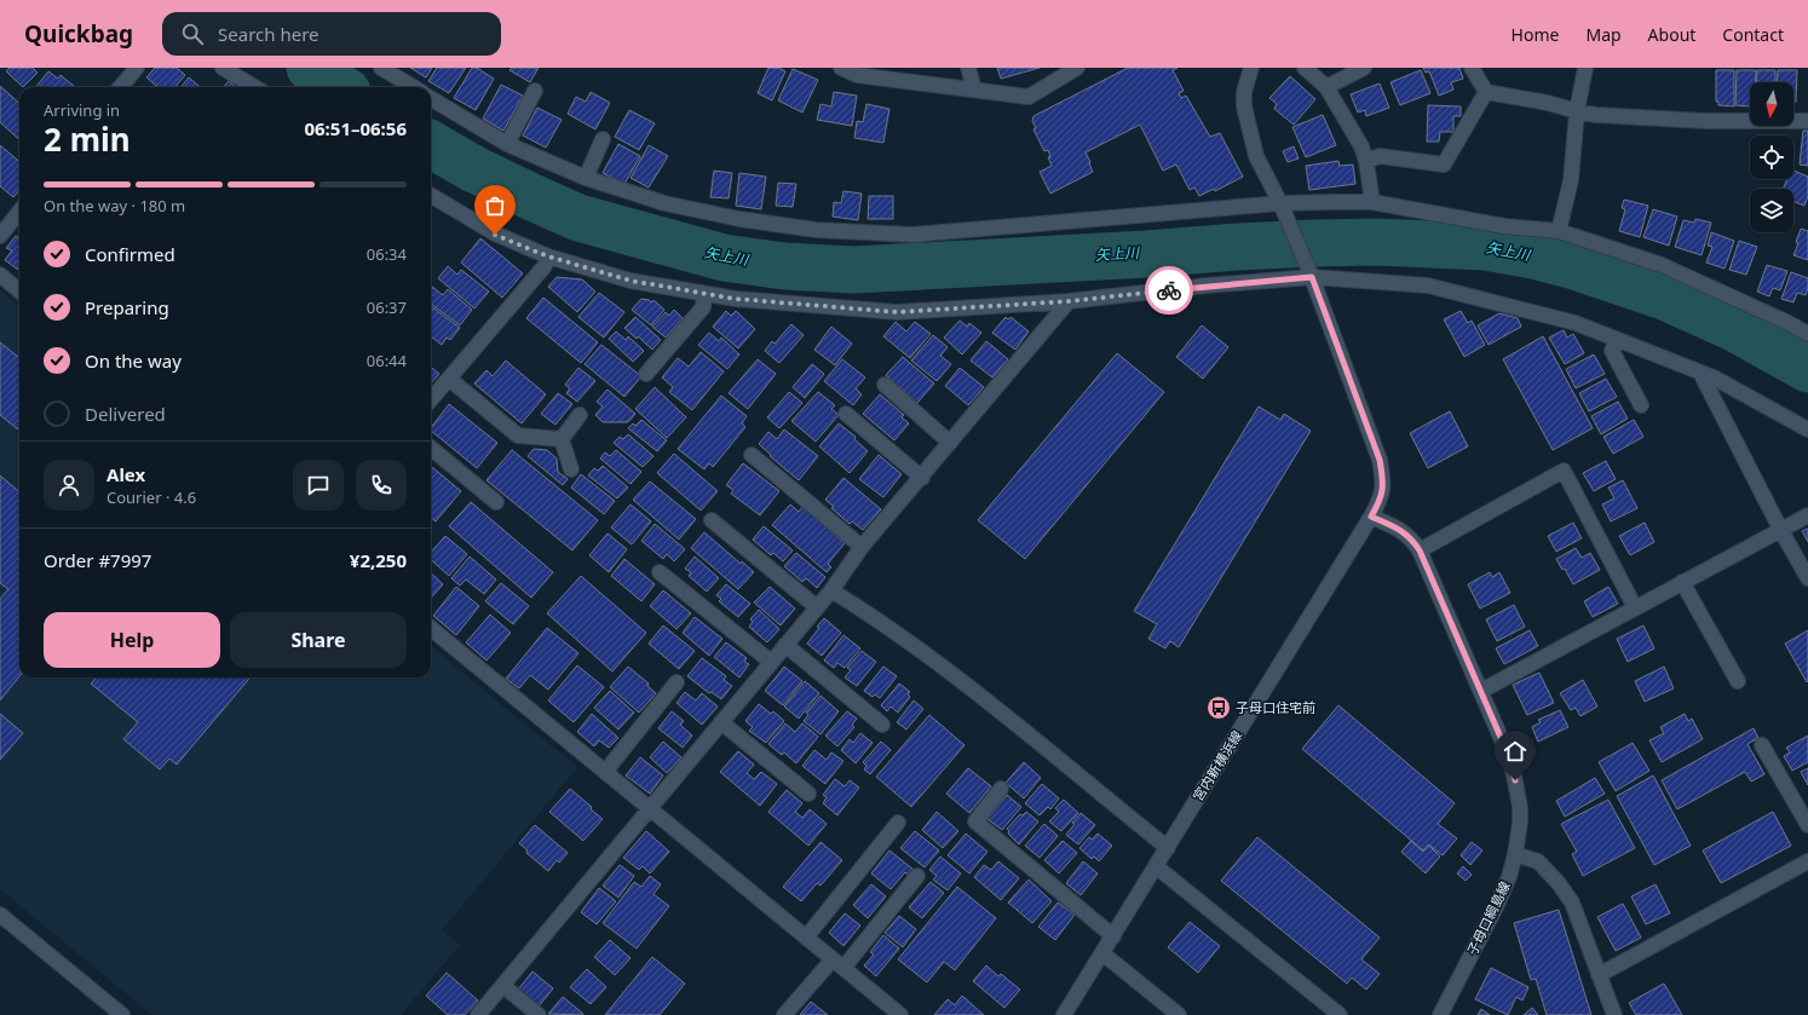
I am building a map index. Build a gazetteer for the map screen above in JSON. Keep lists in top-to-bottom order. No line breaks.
{"streets":{"street":["宮内新横浜線","子母口綱島線"]},"crossings":[["宮内新横浜線","子母口綱島線"]],"water":["矢上川"],"places":{"bus stop":["子母口住宅前"]},"north":"bottom","page":{"header":"Quickbag","search":"Search here","nav":["Home","Map","About","Contact"],"heading":["2 min","Arriving in","06:51–06:56"],"panel":["Alex","Courier · 4.6","Order #7997","¥2,250"],"bar":"On the way · 180 m","list":[["Confirmed","06:34"],["Preparing","06:37"],["On the way","06:44"],"Delivered"],"buttons":["Help","Share"]}}
